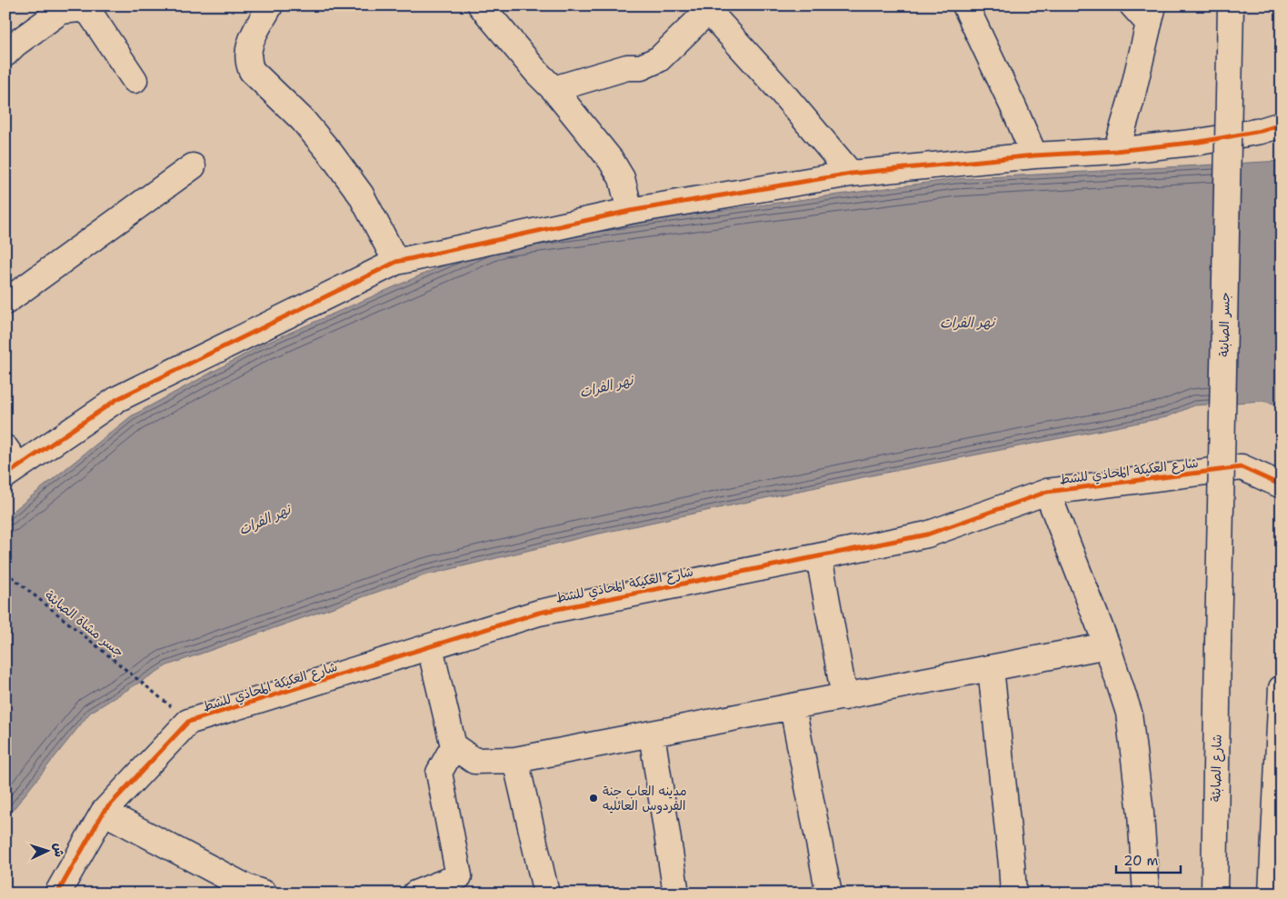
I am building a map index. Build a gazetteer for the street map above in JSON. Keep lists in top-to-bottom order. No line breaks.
{"streets":{"street":["جسر الصابئة","شارع العكيكة المحاذي للشط","شارع الصابئة"],"path":["جسر مشاة الصابئة"]},"crossings":[["جسر الصابئة","شارع الصابئة"]],"water":["نهر الفرات"],"places":["مدينه العاب جنة الفردوس العائليه"],"scale_bar":"20 m","north":"right"}
